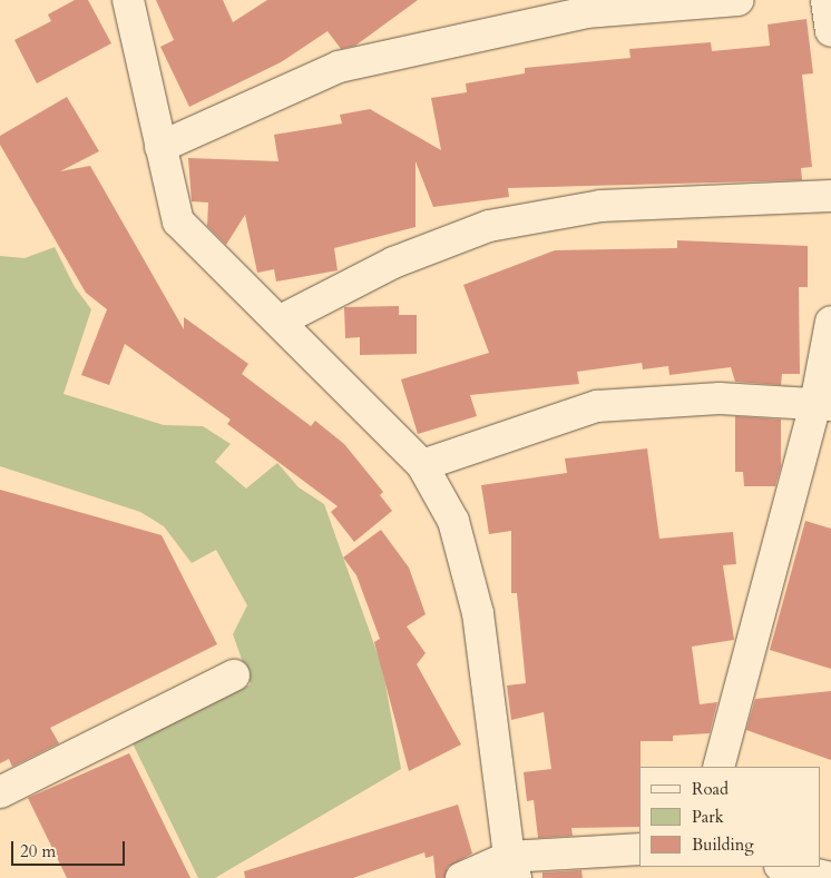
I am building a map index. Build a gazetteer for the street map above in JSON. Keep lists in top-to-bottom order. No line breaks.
{"legend":["Road","Park","Building"],"scale_bar":"20 m"}
